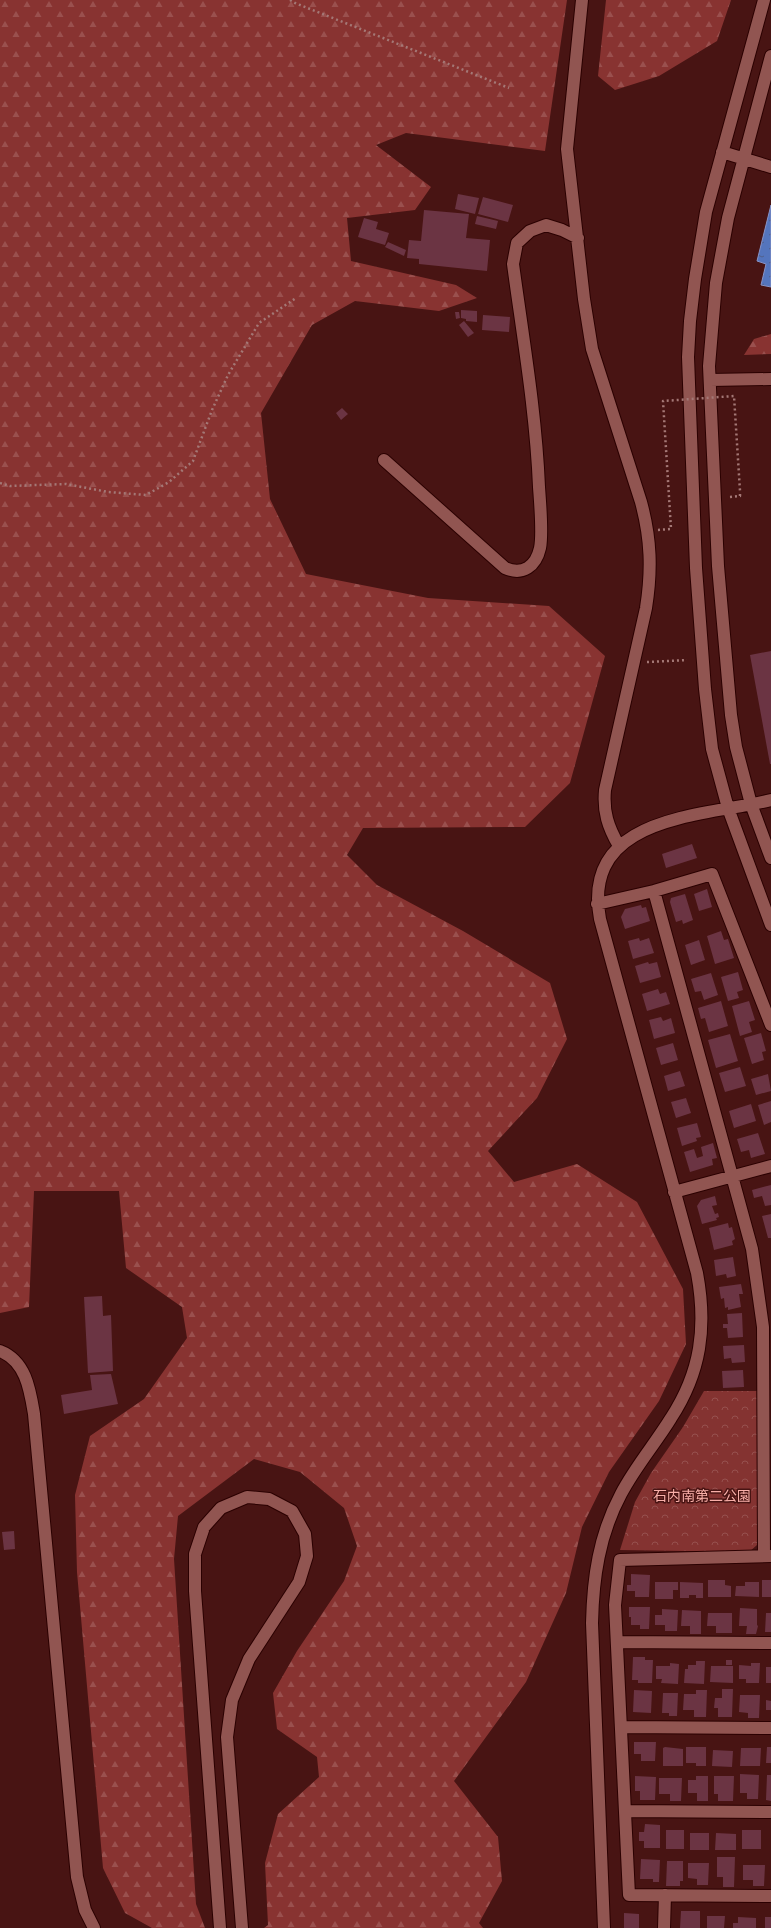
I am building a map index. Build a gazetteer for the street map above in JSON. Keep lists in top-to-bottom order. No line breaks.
{"parks":["石内南第二公園"]}
